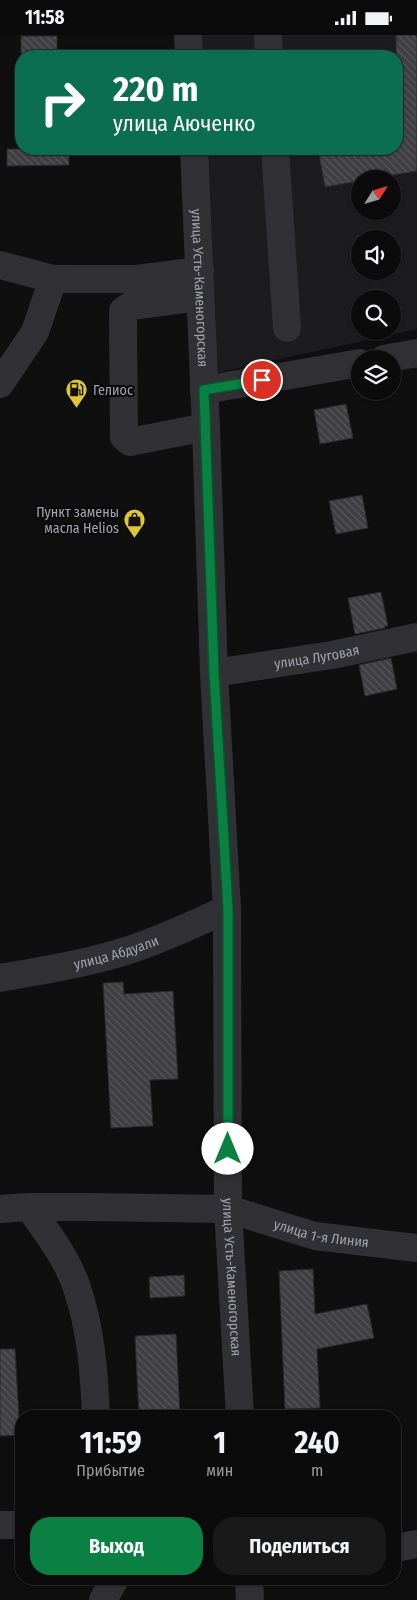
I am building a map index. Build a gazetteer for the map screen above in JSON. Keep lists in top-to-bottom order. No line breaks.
{"streets":{"street":["улица Усть-Каменогорская","улица Луговая","улица Абдуали","улица 1-я Линия"]},"crossings":[["улица Усть-Каменогорская","улица Луговая"],["улица Усть-Каменогорская","улица Абдуали"],["улица Усть-Каменогорская","улица 1-я Линия"]],"places":{"fuel station":["Гелиос"],"shop":["Пункт замены масла Helios"]},"north":"top right","page":{"status":"11:58","turn":["220 m","улица Аюченко"],"eta":["11:59","Прибытие","1","мин","240","m"],"buttons":["Выход","Поделиться"]}}
